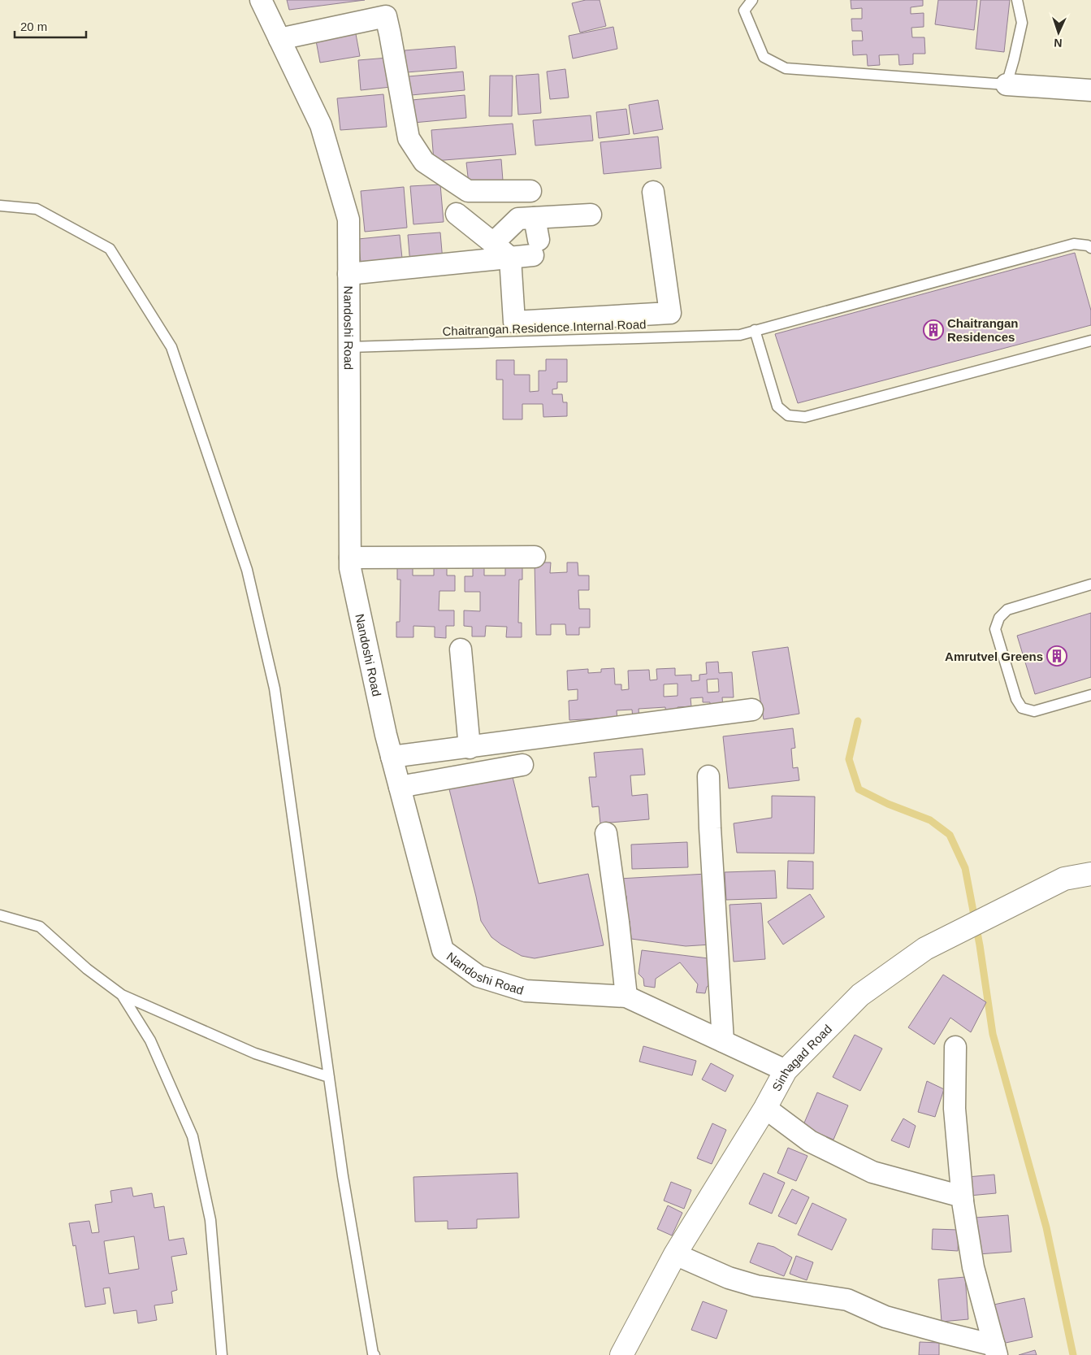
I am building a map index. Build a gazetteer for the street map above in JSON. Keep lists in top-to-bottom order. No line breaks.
{"streets":{"main road":["Sinhagad Road"],"street":["Nandoshi Road"],"lane":["Chaitrangan Residence Internal Road"]},"crossings":[["Nandoshi Road","Chaitrangan Residence Internal Road"],["Nandoshi Road","Sinhagad Road"]],"places":{"building":["Chaitrangan Residences","Amrutvel Greens"]},"scale_bar":"20 m","north":"bottom"}
